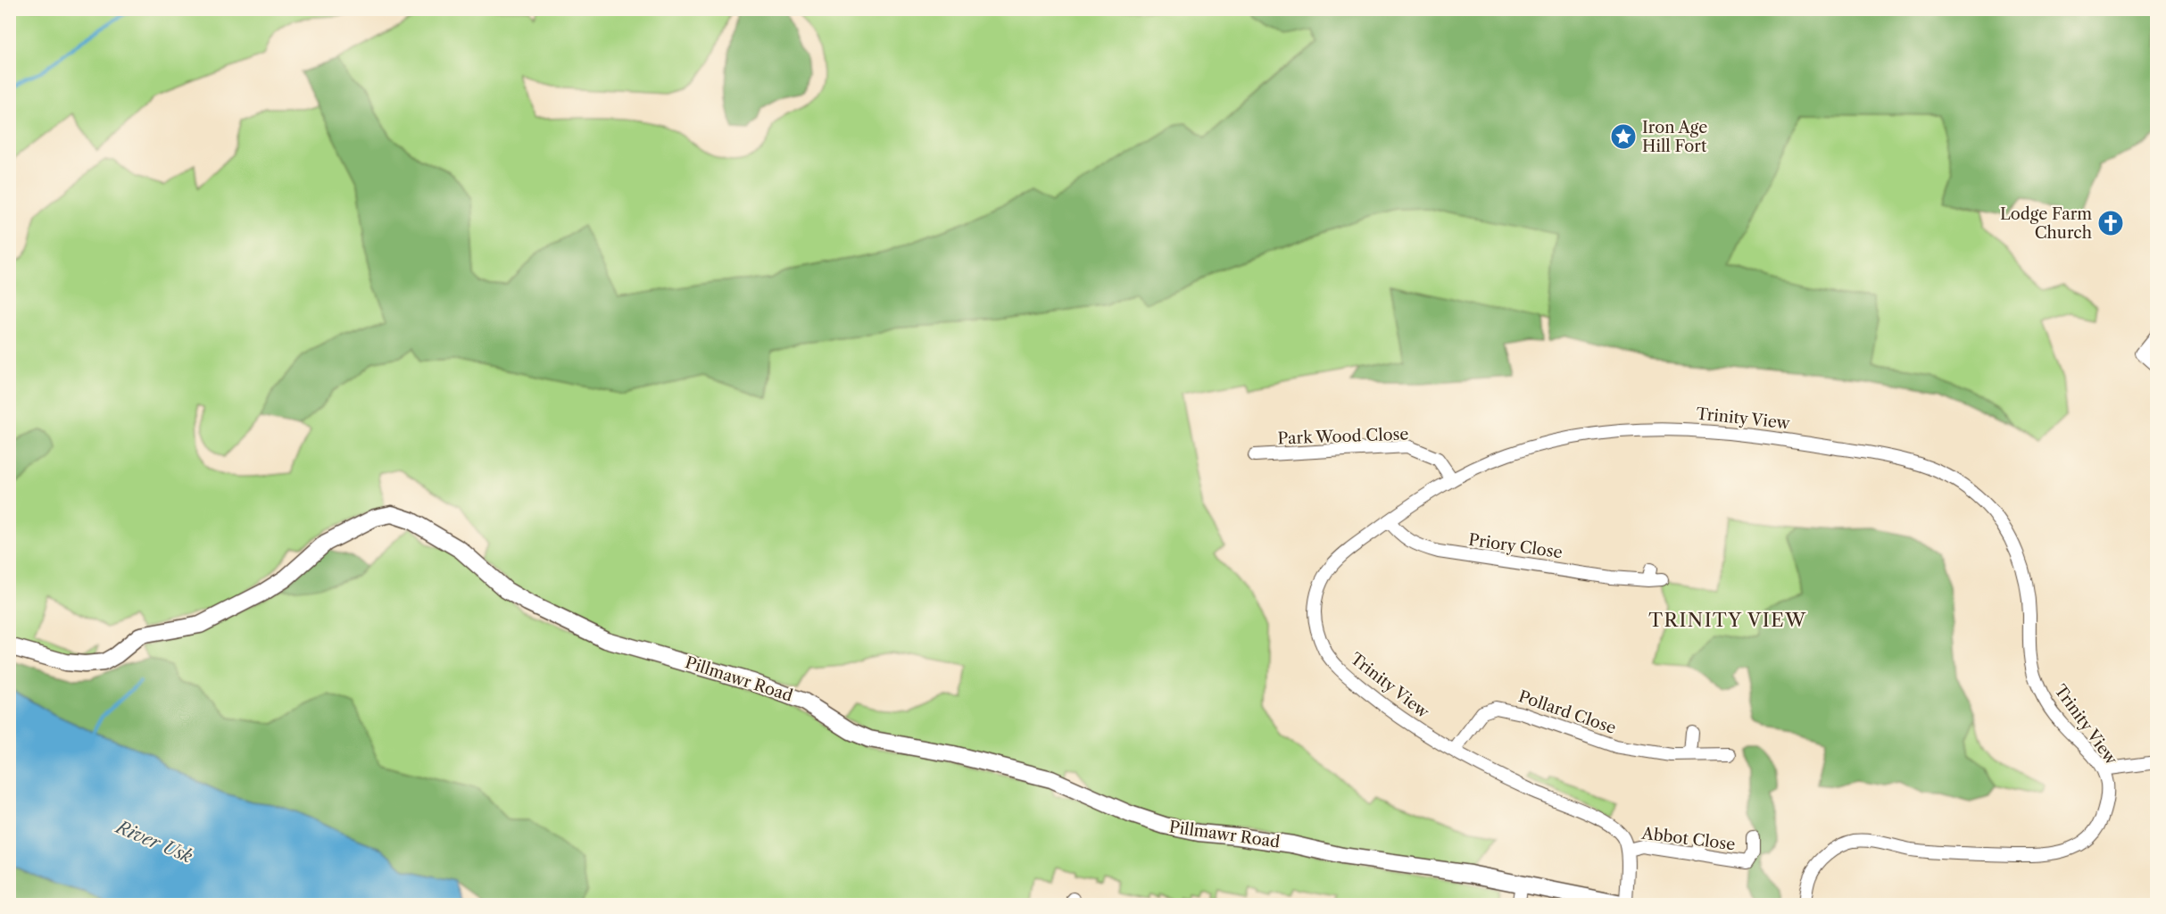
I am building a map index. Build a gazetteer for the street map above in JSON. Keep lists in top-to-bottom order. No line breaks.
{"streets":{"street":["Trinity View","Park Wood Close","Priory Close","Pillmawr Road","Pollard Close","Abbot Close"]},"crossings":[["Trinity View","Park Wood Close"],["Trinity View","Priory Close"],["Trinity View","Pollard Close"],["Trinity View","Abbot Close"]],"districts":["TRINITY VIEW"],"water":["River Usk"],"places":{"place":["Iron Age Hill Fort"],"church":["Lodge Farm Church"]}}
